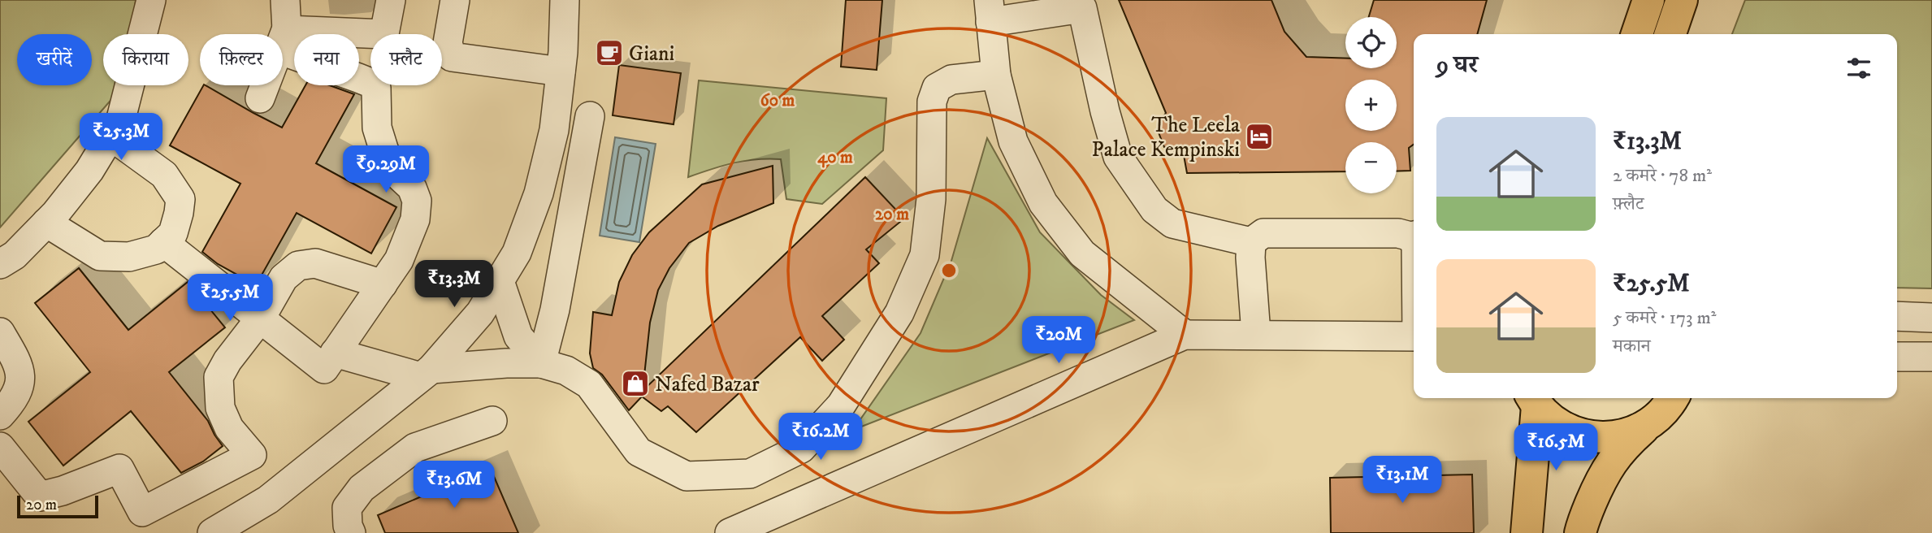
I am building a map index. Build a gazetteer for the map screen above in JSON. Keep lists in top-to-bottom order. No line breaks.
{"places":{"cafe":["Giani"],"hotel":["The Leela Palace Kempinski"],"shop":["Nafed Bazar"]},"scale_bar":"20 m","page":{"map_buttons":["+","−"],"chip":["खरीदें","किराया","फ़िल्टर","नया","फ़्लैट"],"heading":"9 घर","list":[{"name":"₹13.3M","note":"2 कमरे · 78 m² · फ़्लैट"},{"name":"₹25.5M","note":"5 कमरे · 173 m² · मकान"}],"price":["₹25.3M","₹9.29M","₹13.3M","₹25.5M","₹20M","₹16.2M","₹16.5M","₹13.1M","₹13.6M"],"scale":"20 m"},"rings":["60 m","40 m","20 m"]}
